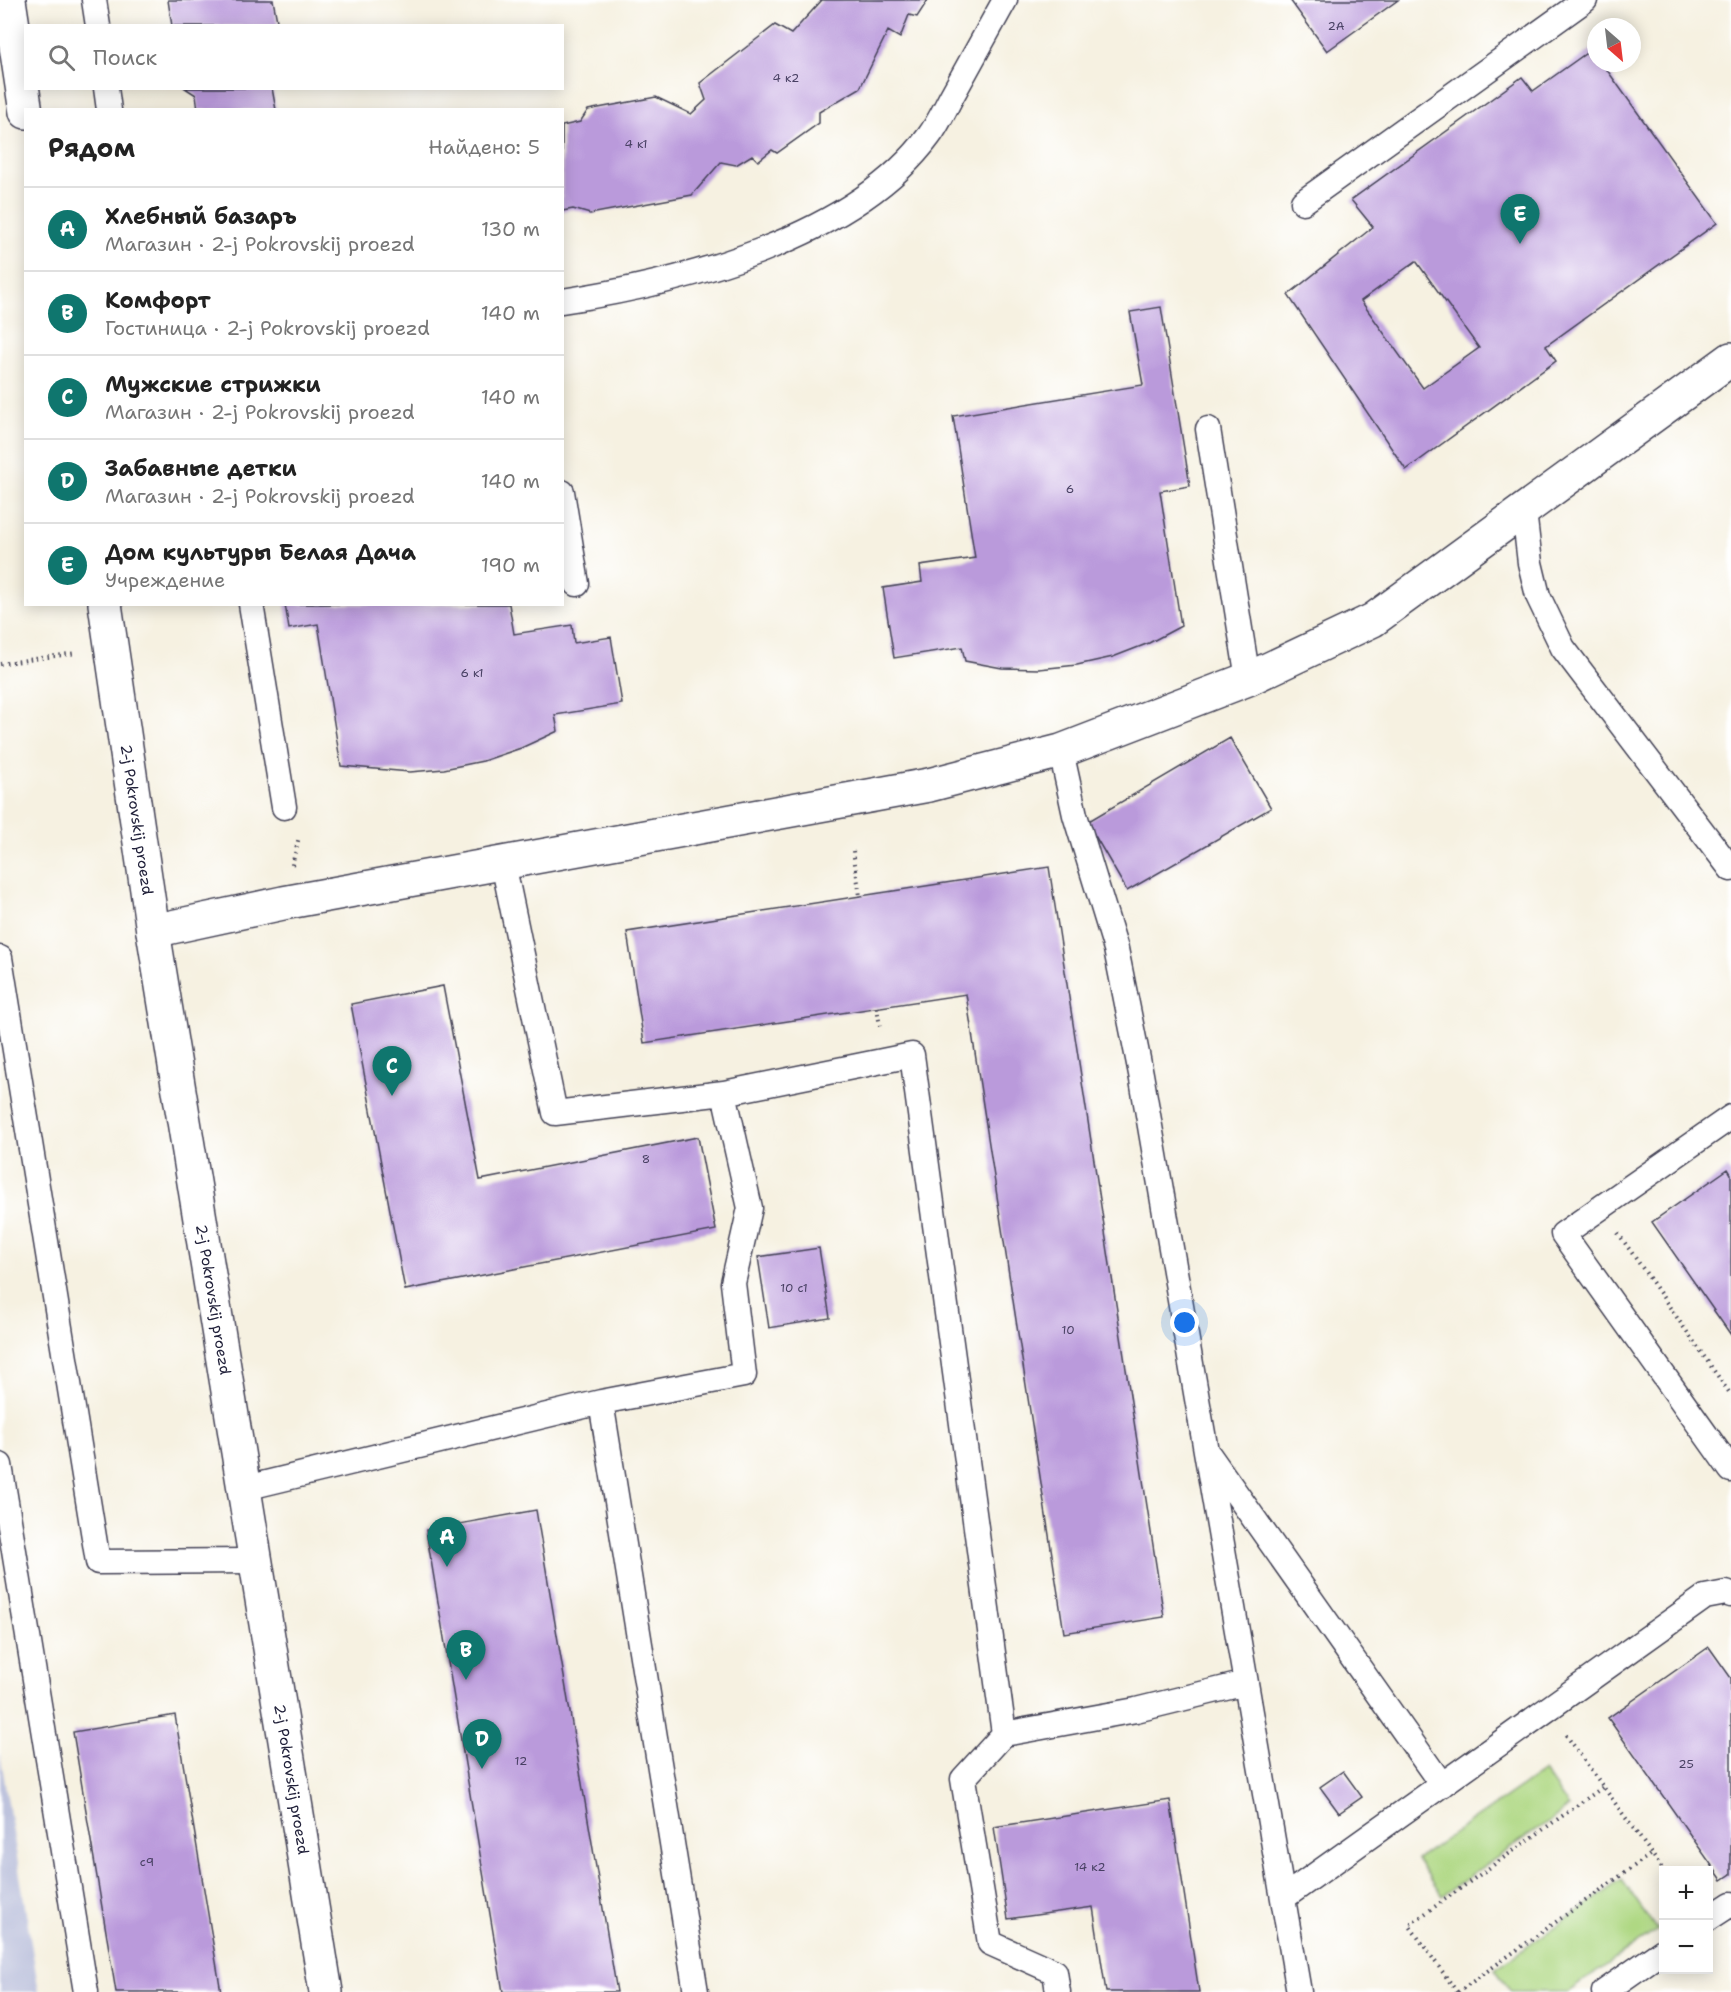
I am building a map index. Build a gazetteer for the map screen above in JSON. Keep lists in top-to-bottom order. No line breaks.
{"streets":{"street":["2-j Pokrovskij proezd"]},"house_numbers":["2А","4 к2","4 к1","6","6 к1","8","10 с1","10","12","25","с9","14 к2"],"north":"bottom right","page":{"search":"Поиск","heading":["Рядом","Найдено: 5"],"list":[{"mark":"A","name":"Хлебный базаръ","note":"Магазин · 2-j Pokrovskij proezd","value":"130 m"},{"mark":"B","name":"Комфорт","note":"Гостиница · 2-j Pokrovskij proezd","value":"140 m"},{"mark":"C","name":"Мужские стрижки","note":"Магазин · 2-j Pokrovskij proezd","value":"140 m"},{"mark":"D","name":"Забавные детки","note":"Магазин · 2-j Pokrovskij proezd","value":"140 m"},{"mark":"E","name":"Дом культуры Белая Дача","note":"Учреждение","value":"190 m"}],"pins":["E","C","A","B","D"],"map_buttons":["+","−"]}}
